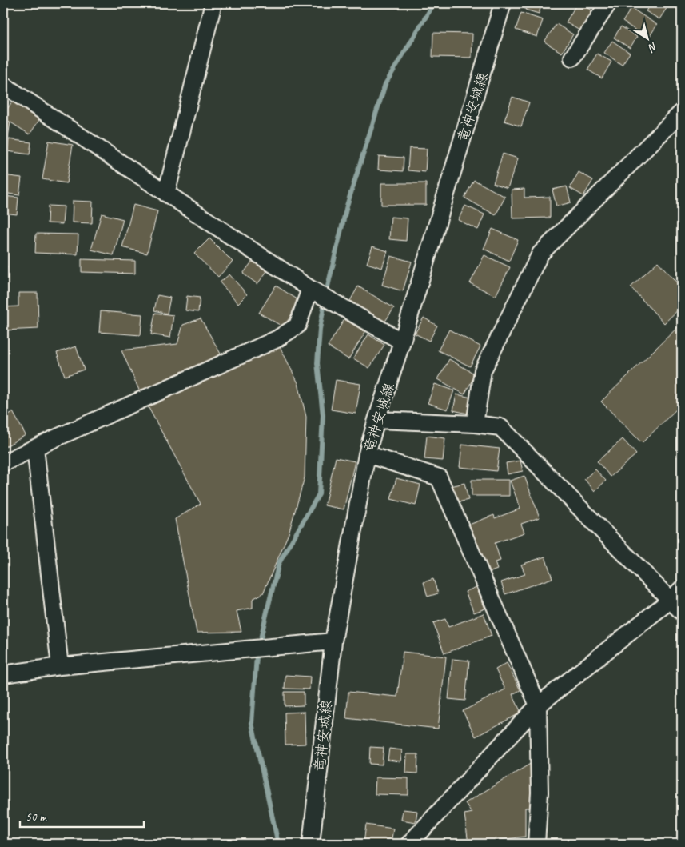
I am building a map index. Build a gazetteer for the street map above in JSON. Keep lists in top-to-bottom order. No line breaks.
{"streets":{"street":["竜神安城線"]},"scale_bar":"50 m","north":"bottom right"}
